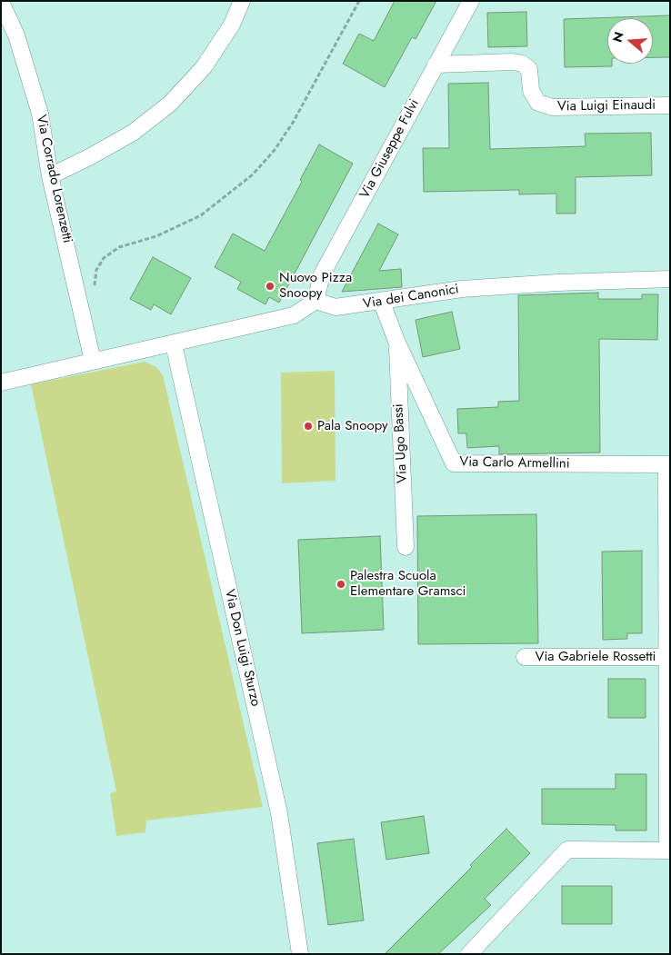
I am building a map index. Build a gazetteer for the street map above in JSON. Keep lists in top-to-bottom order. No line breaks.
{"streets":{"street":["Via Luigi Einaudi","Via Giuseppe Fulvi","Via Corrado Lorenzetti","Via dei Canonici","Via Ugo Bassi","Via Carlo Armellini","Via Don Luigi Sturzo","Via Gabriele Rossetti"]},"crossings":[["Via Luigi Einaudi","Via Giuseppe Fulvi"],["Via Giuseppe Fulvi","Via dei Canonici"],["Via dei Canonici","Via Carlo Armellini"],["Via Ugo Bassi","Via Carlo Armellini"]],"places":["Nuovo Pizza Snoopy","Pala Snoopy","Palestra Scuola Elementare Gramsci"],"north":"left"}
